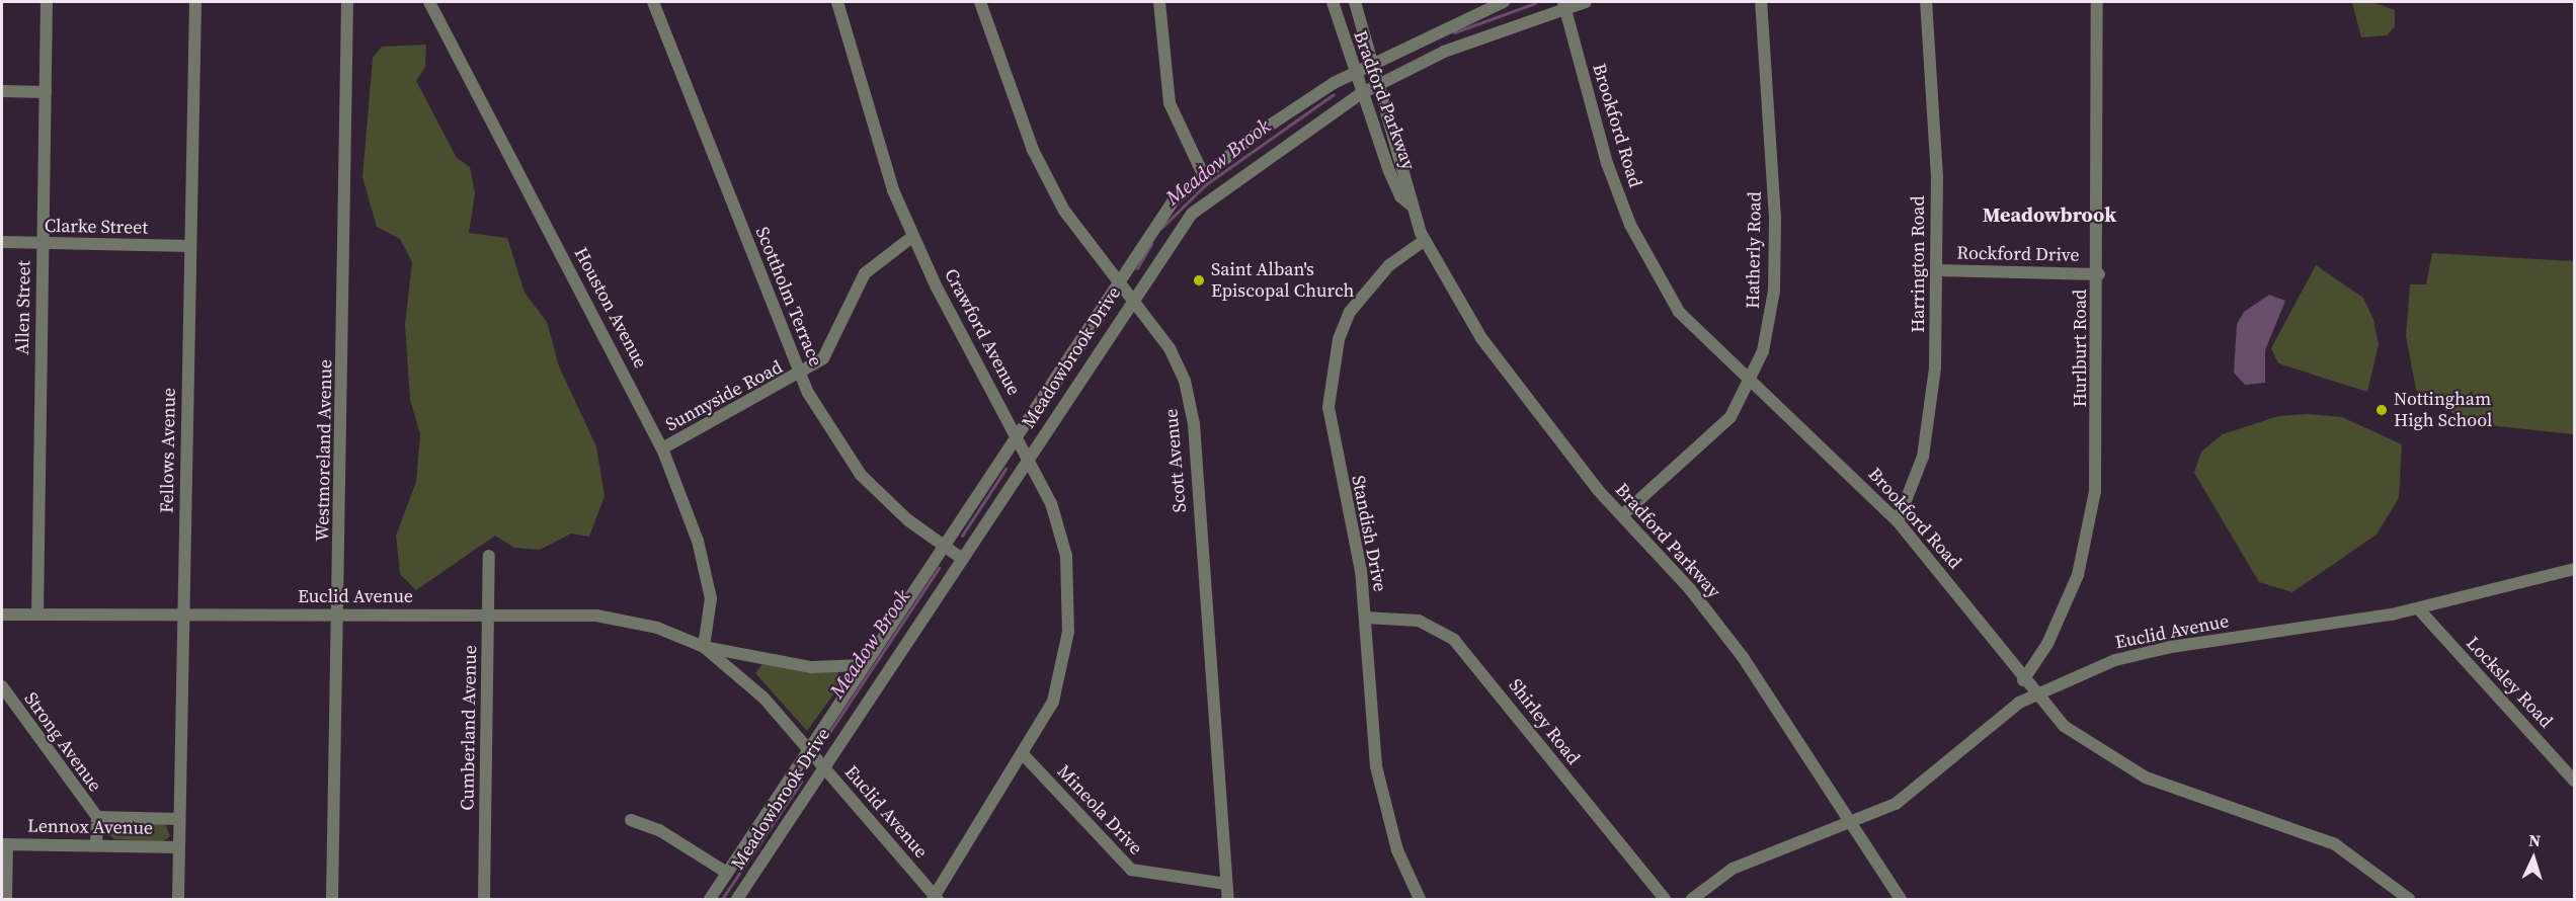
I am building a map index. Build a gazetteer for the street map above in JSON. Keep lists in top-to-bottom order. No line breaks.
{"streets":{"street":["Bradford Parkway","Brookford Road","Clarke Street","Hatherly Road","Rockford Drive","Harrington Road","Scottholm Terrace","Allen Street","Houston Avenue","Crawford Avenue","Hurlburt Road","Meadowbrook Drive","Sunnyside Road","Fellows Avenue","Westmoreland Avenue","Scott Avenue","Standish Drive","Euclid Avenue","Locksley Road","Shirley Road","Cumberland Avenue","Strong Avenue","Mineola Drive","Lennox Avenue"]},"crossings":[["Bradford Parkway","Hatherly Road"],["Bradford Parkway","Meadowbrook Drive"],["Bradford Parkway","Standish Drive"],["Bradford Parkway","Euclid Avenue"],["Brookford Road","Hatherly Road"],["Brookford Road","Harrington Road"],["Brookford Road","Hurlburt Road"],["Brookford Road","Meadowbrook Drive"],["Brookford Road","Euclid Avenue"],["Clarke Street","Allen Street"],["Clarke Street","Fellows Avenue"],["Rockford Drive","Harrington Road"],["Rockford Drive","Hurlburt Road"],["Scottholm Terrace","Meadowbrook Drive"],["Scottholm Terrace","Sunnyside Road"],["Allen Street","Euclid Avenue"],["Houston Avenue","Sunnyside Road"],["Houston Avenue","Euclid Avenue"],["Crawford Avenue","Meadowbrook Drive"],["Crawford Avenue","Sunnyside Road"],["Crawford Avenue","Euclid Avenue"],["Crawford Avenue","Mineola Drive"],["Meadowbrook Drive","Scott Avenue"],["Meadowbrook Drive","Euclid Avenue"],["Fellows Avenue","Euclid Avenue"],["Fellows Avenue","Strong Avenue"],["Fellows Avenue","Lennox Avenue"],["Westmoreland Avenue","Euclid Avenue"],["Scott Avenue","Mineola Drive"],["Standish Drive","Shirley Road"],["Euclid Avenue","Locksley Road"],["Euclid Avenue","Cumberland Avenue"],["Strong Avenue","Lennox Avenue"]],"districts":["Meadowbrook"],"water":["Meadow Brook"],"places":["Saint Alban's Episcopal Church","Nottingham High School"],"north":"top"}
